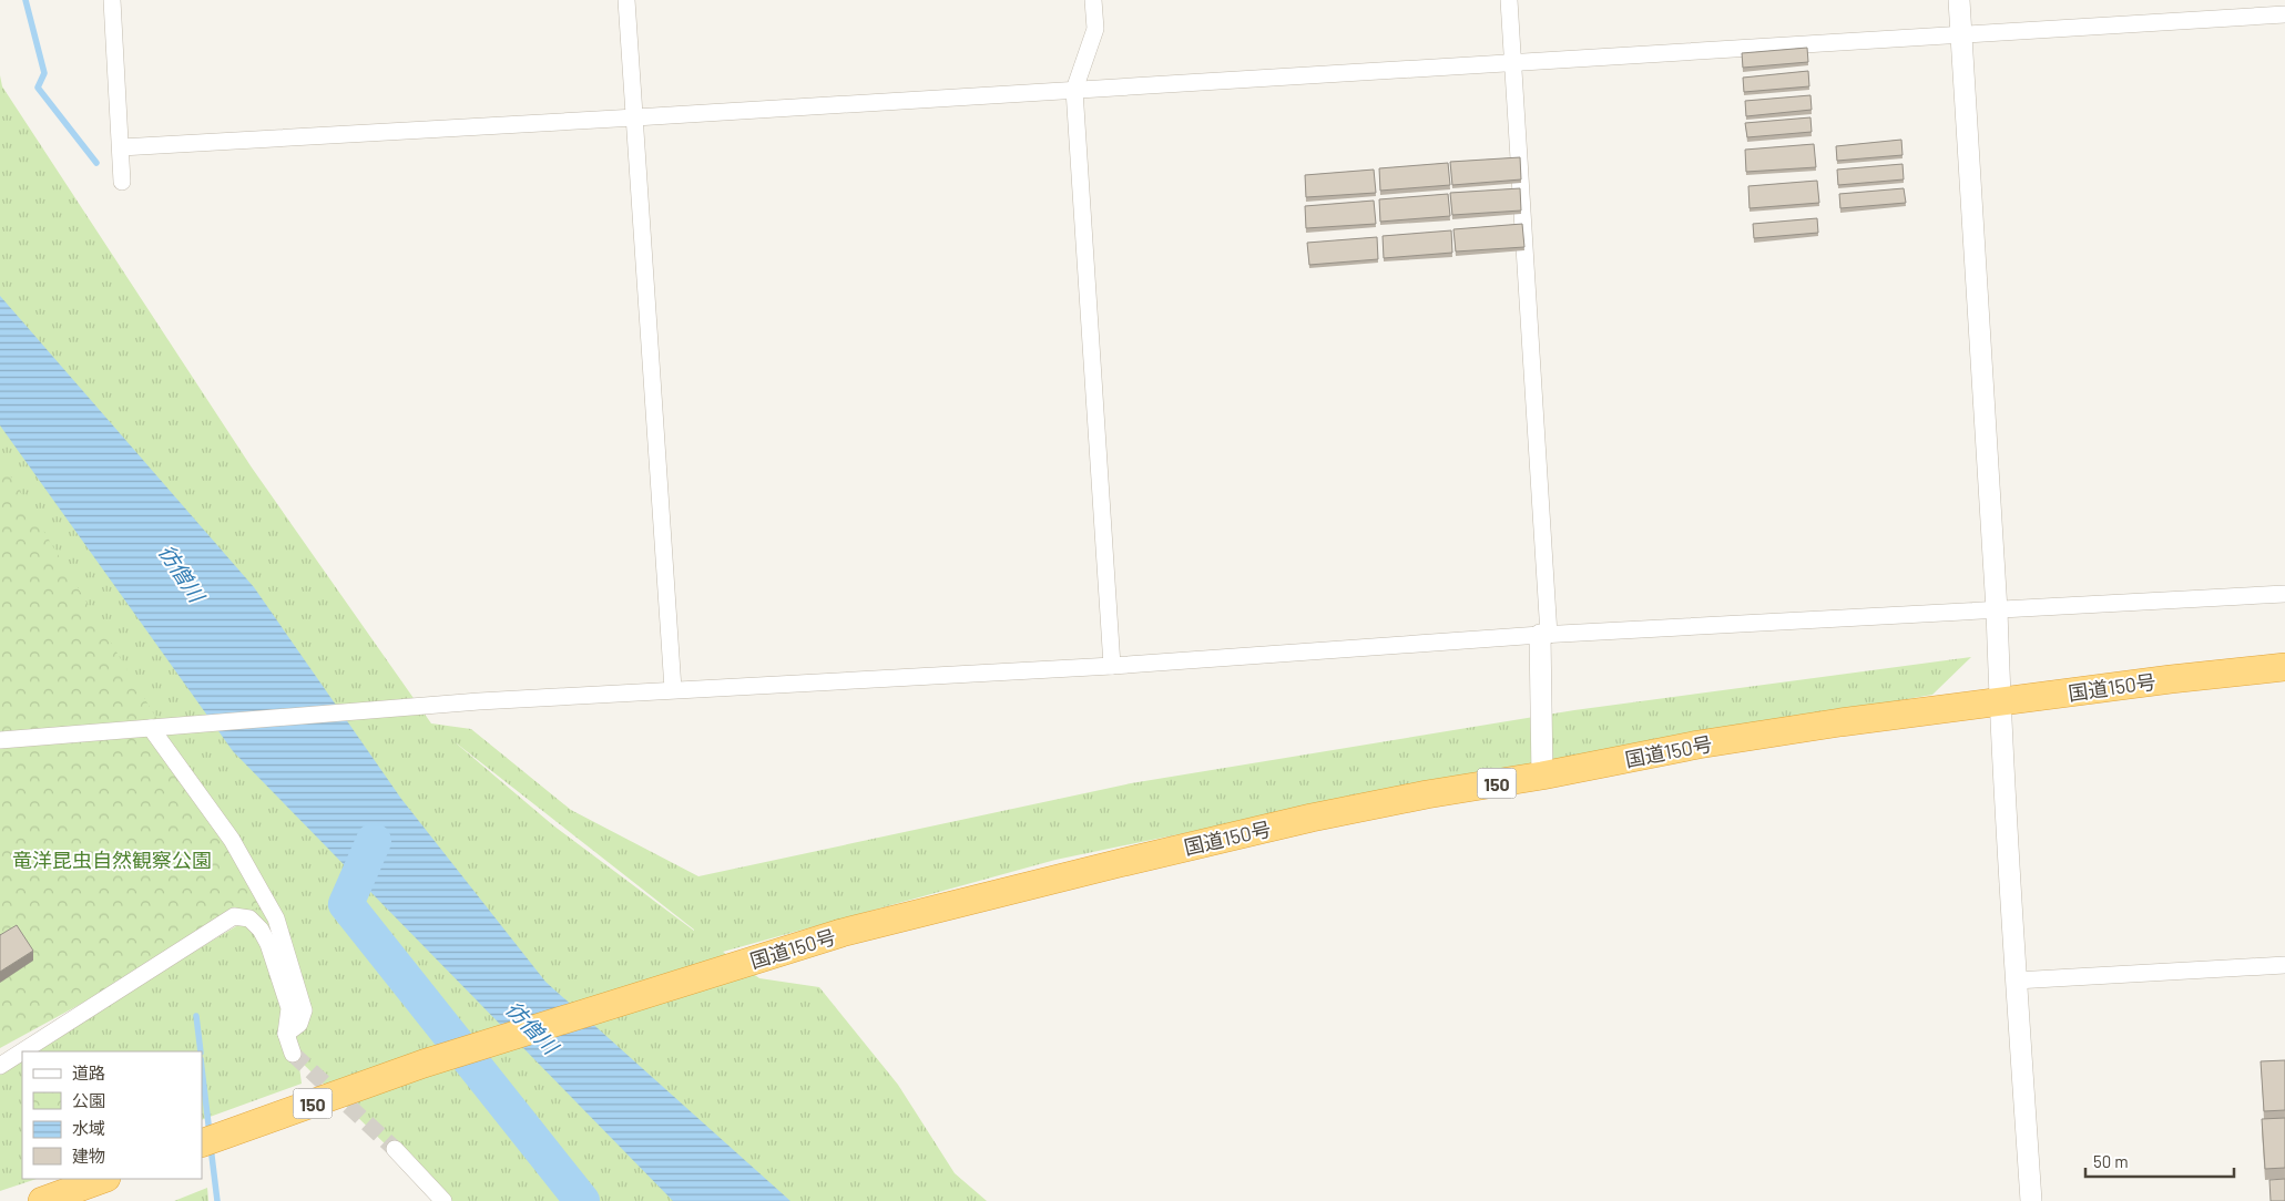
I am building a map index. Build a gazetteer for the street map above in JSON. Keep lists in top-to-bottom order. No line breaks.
{"streets":{"highway":["国道150号","150"]},"water":["彷僧川"],"parks":["竜洋昆虫自然観察公園"],"legend":["道路","公園","水域","建物"],"scale_bar":"50 m"}
